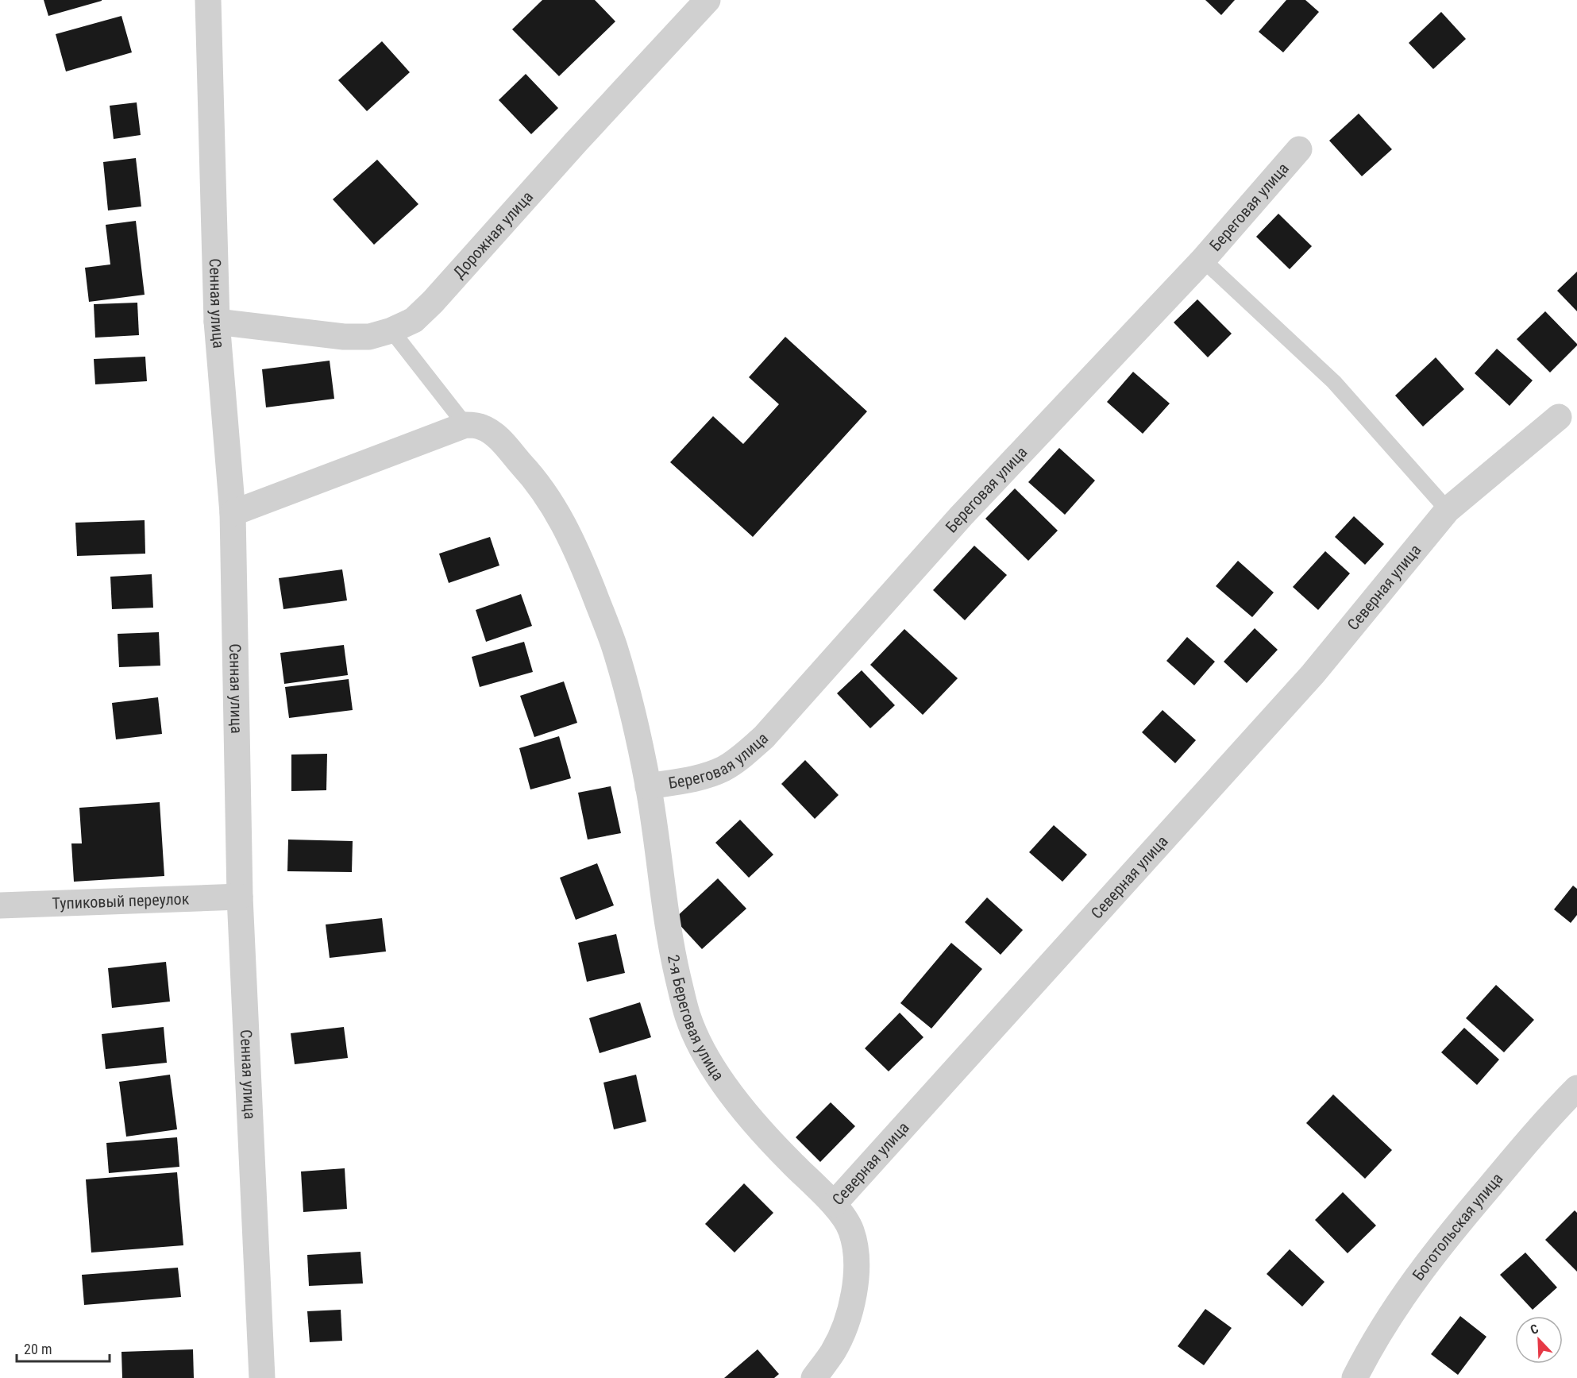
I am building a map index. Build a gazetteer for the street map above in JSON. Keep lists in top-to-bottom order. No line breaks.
{"streets":{"street":["Береговая улица","Дорожная улица","Сенная улица","Северная улица","Тупиковый переулок","2-я Береговая улица","Боготольская улица"]},"crossings":[["Береговая улица","2-я Береговая улица"],["Дорожная улица","Сенная улица"],["Сенная улица","Тупиковый переулок"],["Северная улица","2-я Береговая улица"]],"scale_bar":"20 m","north":"top left"}
